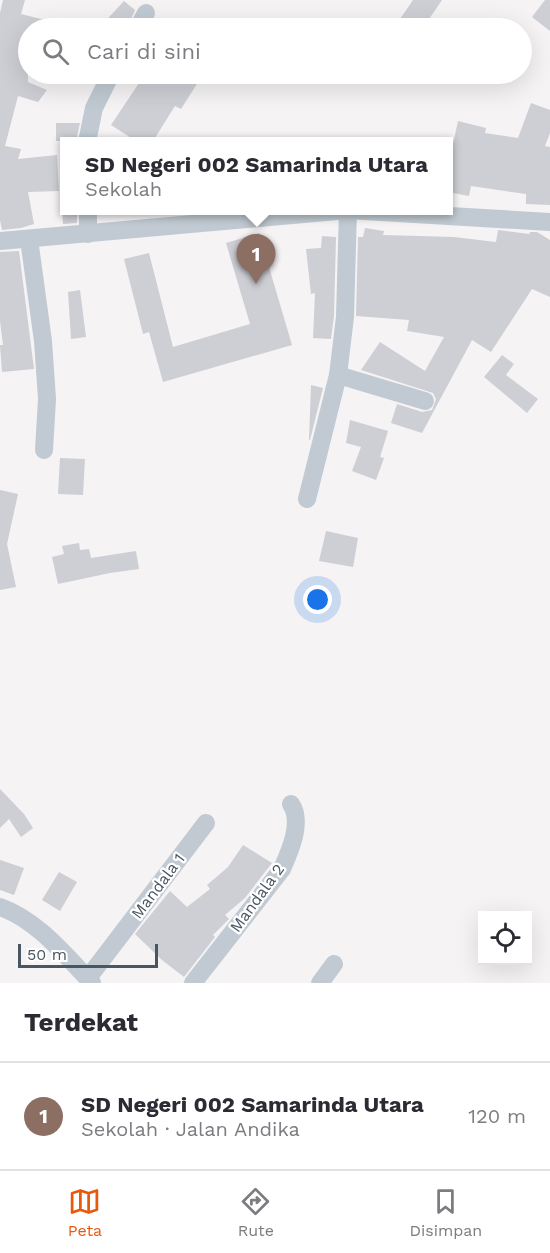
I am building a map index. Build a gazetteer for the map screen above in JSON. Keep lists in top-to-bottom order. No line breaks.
{"streets":{"street":["Mandala 1","Mandala 2"]},"scale_bar":"50 m","page":{"search":"Cari di sini","popup":["SD Negeri 002 Samarinda Utara","Sekolah"],"pins":"1","scale":"50 m","heading":"Terdekat","list":[{"mark":"1","name":"SD Negeri 002 Samarinda Utara","note":"Sekolah · Jalan Andika","value":"120 m"}],"nav":["Peta","Rute","Disimpan"]}}
